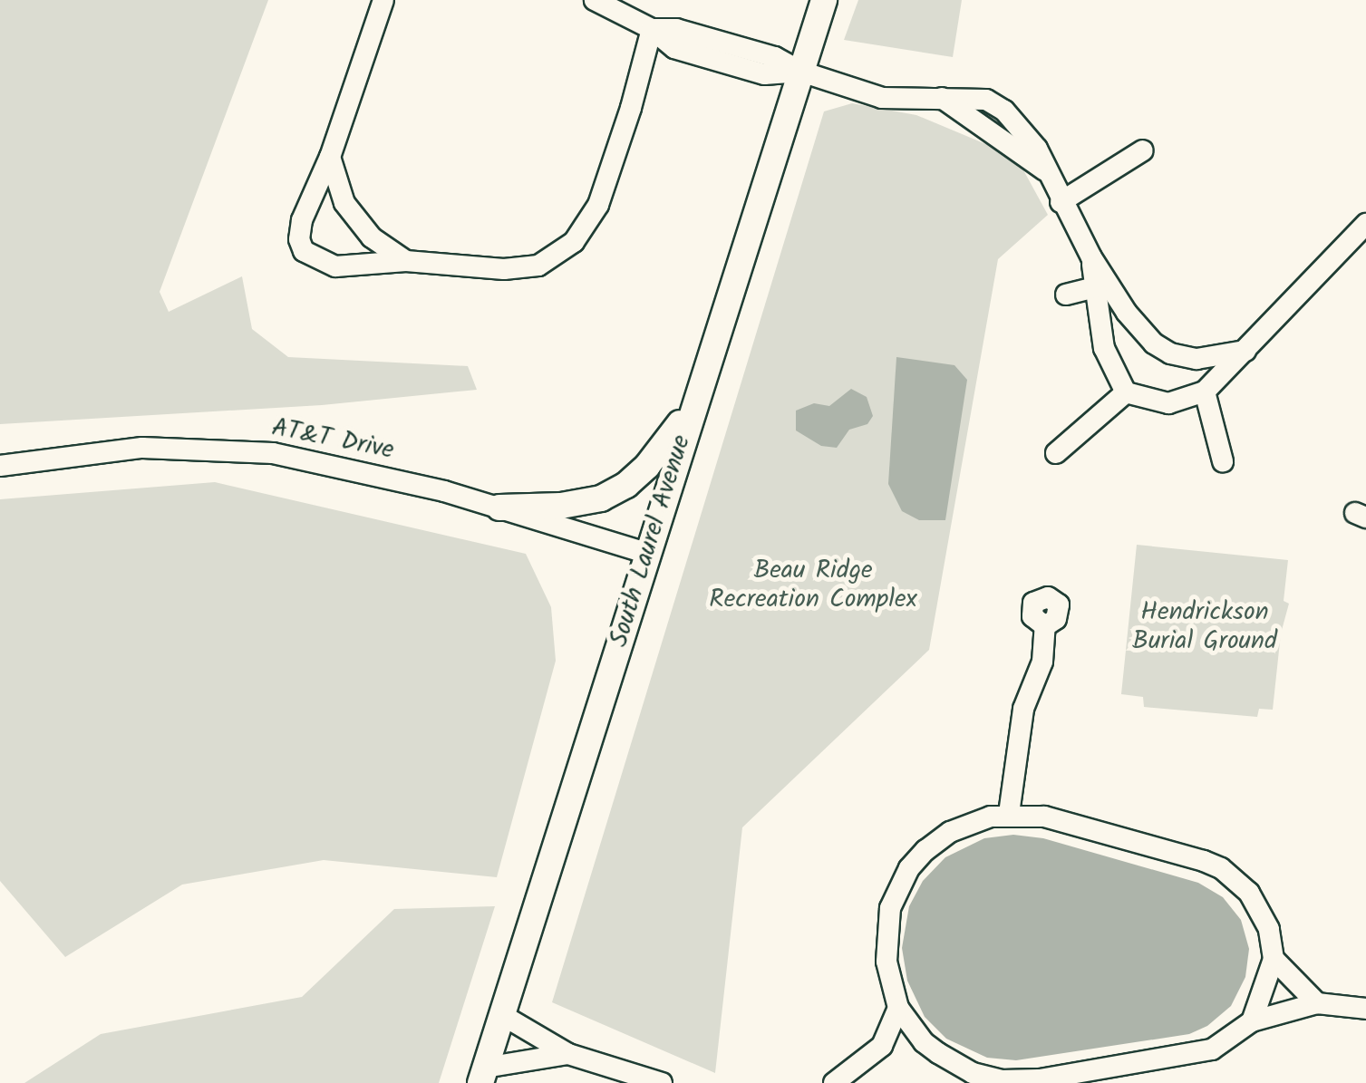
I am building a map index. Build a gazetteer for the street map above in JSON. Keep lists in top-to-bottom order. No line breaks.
{"streets":{"main road":["South Laurel Avenue"],"street":["AT&T Drive"]},"crossings":[["AT&T Drive","South Laurel Avenue"]],"parks":["Beau Ridge Recreation Complex","Hendrickson Burial Ground"]}
